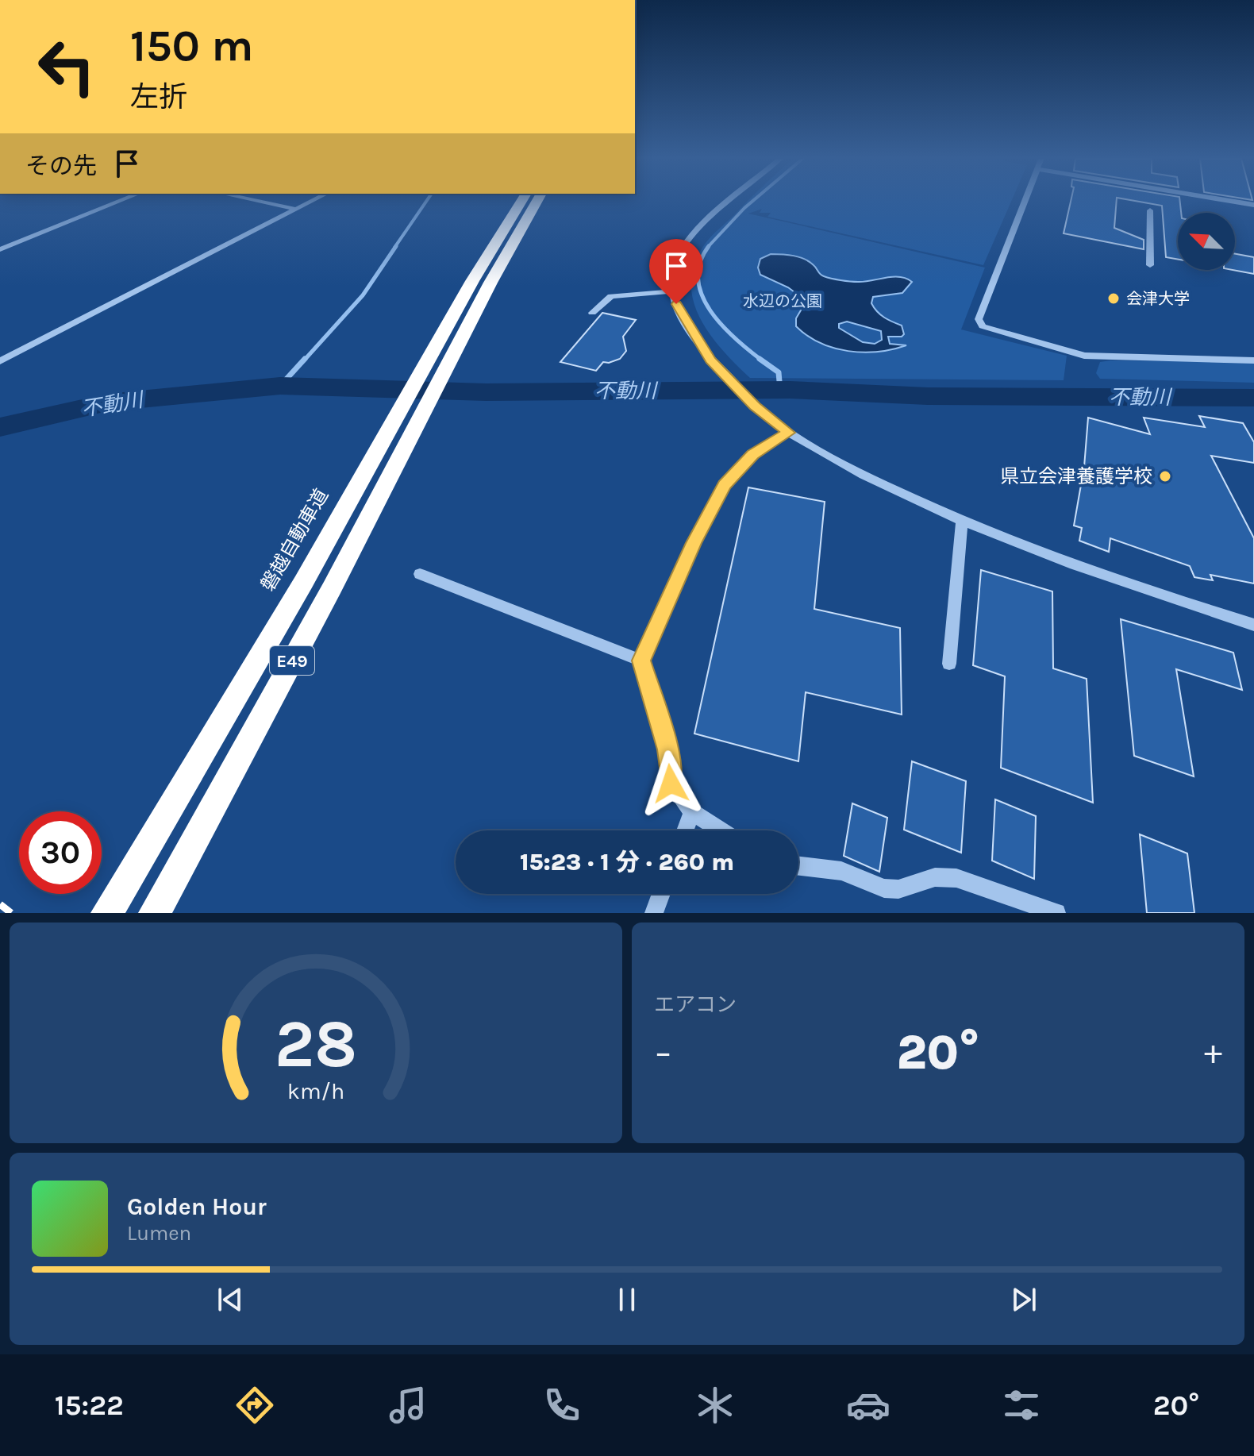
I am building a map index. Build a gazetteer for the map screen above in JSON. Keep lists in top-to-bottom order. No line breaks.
{"streets":{"highway":["磐越自動車道","E49"]},"water":["不動川"],"parks":["水辺の公園"],"places":["会津大学","県立会津養護学校"],"north":"top left","page":{"turn":["150 m","左折"],"then":"その先","limit":"30","trip":"15:23 · 1 分 · 260 m","tile":"エアコン","heat":["−","20°","+"],"song":["Golden Hour","Lumen"],"tabs":["15:22","20°"],"gauge":["28","km/h"]}}
